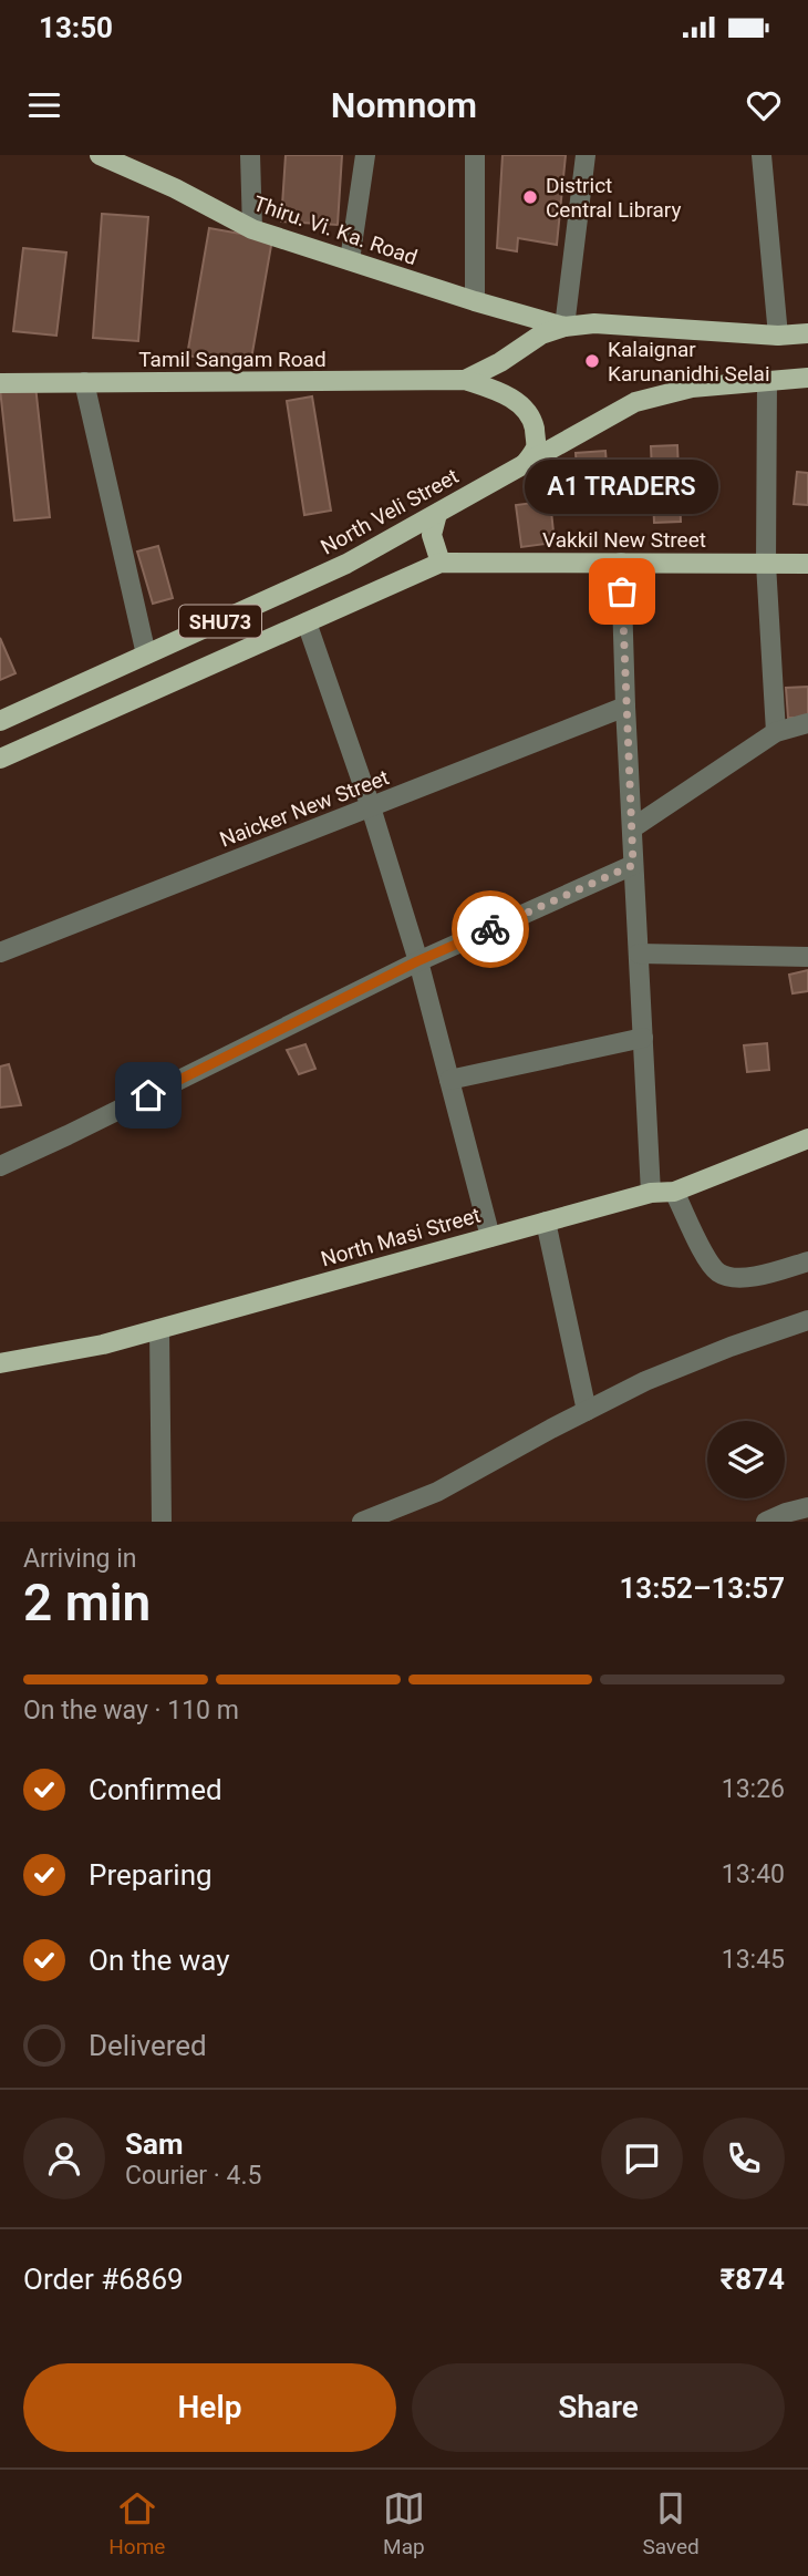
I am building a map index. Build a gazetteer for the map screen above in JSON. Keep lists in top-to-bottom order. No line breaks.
{"streets":{"main road":["Thiru. Vi. Ka. Road","Tamil Sangam Road","North Veli Street","Vakkil New Street","SHU73","North Masi Street"],"street":["Naicker New Street"]},"crossings":[["Vakkil New Street","SHU73"]],"places":["District Central Library","Kalaignar Karunanidhi Selai","A1 TRADERS"],"page":{"status":"13:50","header":"Nomnom","bubble":"A1 TRADERS","heading":["2 min","Arriving in","13:52–13:57"],"panel":["Sam","Courier · 4.5","Order #6869","₹874"],"bar":"On the way · 110 m","list":[["Confirmed","13:26"],["Preparing","13:40"],["On the way","13:45"],"Delivered"],"buttons":["Help","Share"],"tabs":["Home","Map","Saved"]}}
